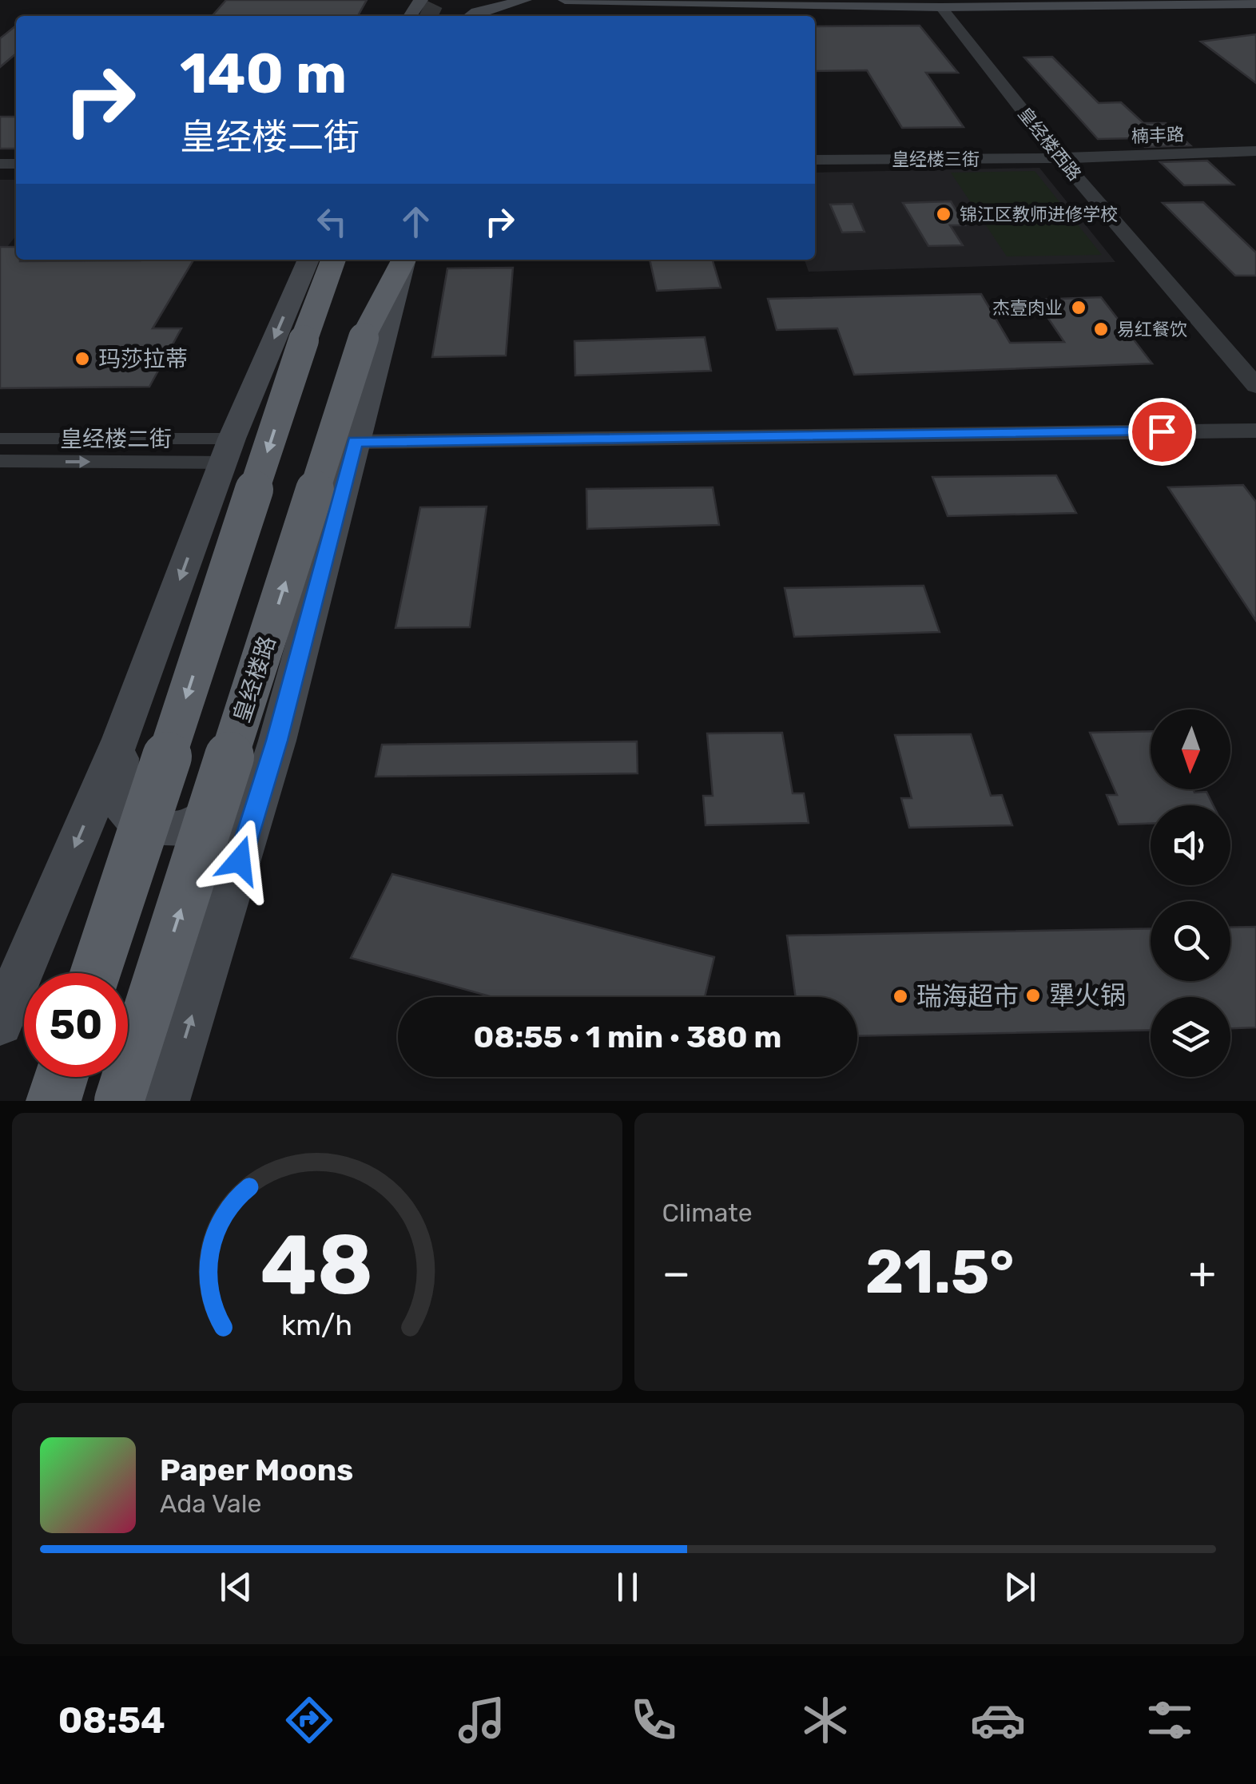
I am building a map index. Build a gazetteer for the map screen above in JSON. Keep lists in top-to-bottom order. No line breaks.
{"streets":{"highway":["皇经楼路"],"street":["楠丰路","皇经楼西路","皇经楼三街","皇经楼二街"]},"crossings":[["楠丰路","皇经楼西路"],["楠丰路","皇经楼三街"],["皇经楼西路","皇经楼三街"]],"places":["锦江区教师进修学校","杰壹肉业","易红餐饮","玛莎拉蒂","犟火锅","瑞海超市"],"north":"bottom","page":{"turn":["140 m","皇经楼二街"],"limit":"50","trip":"08:55 · 1 min · 380 m","tile":"Climate","heat":["−","21.5°","+"],"song":["Paper Moons","Ada Vale"],"tabs":"08:54","gauge":["48","km/h"]}}
